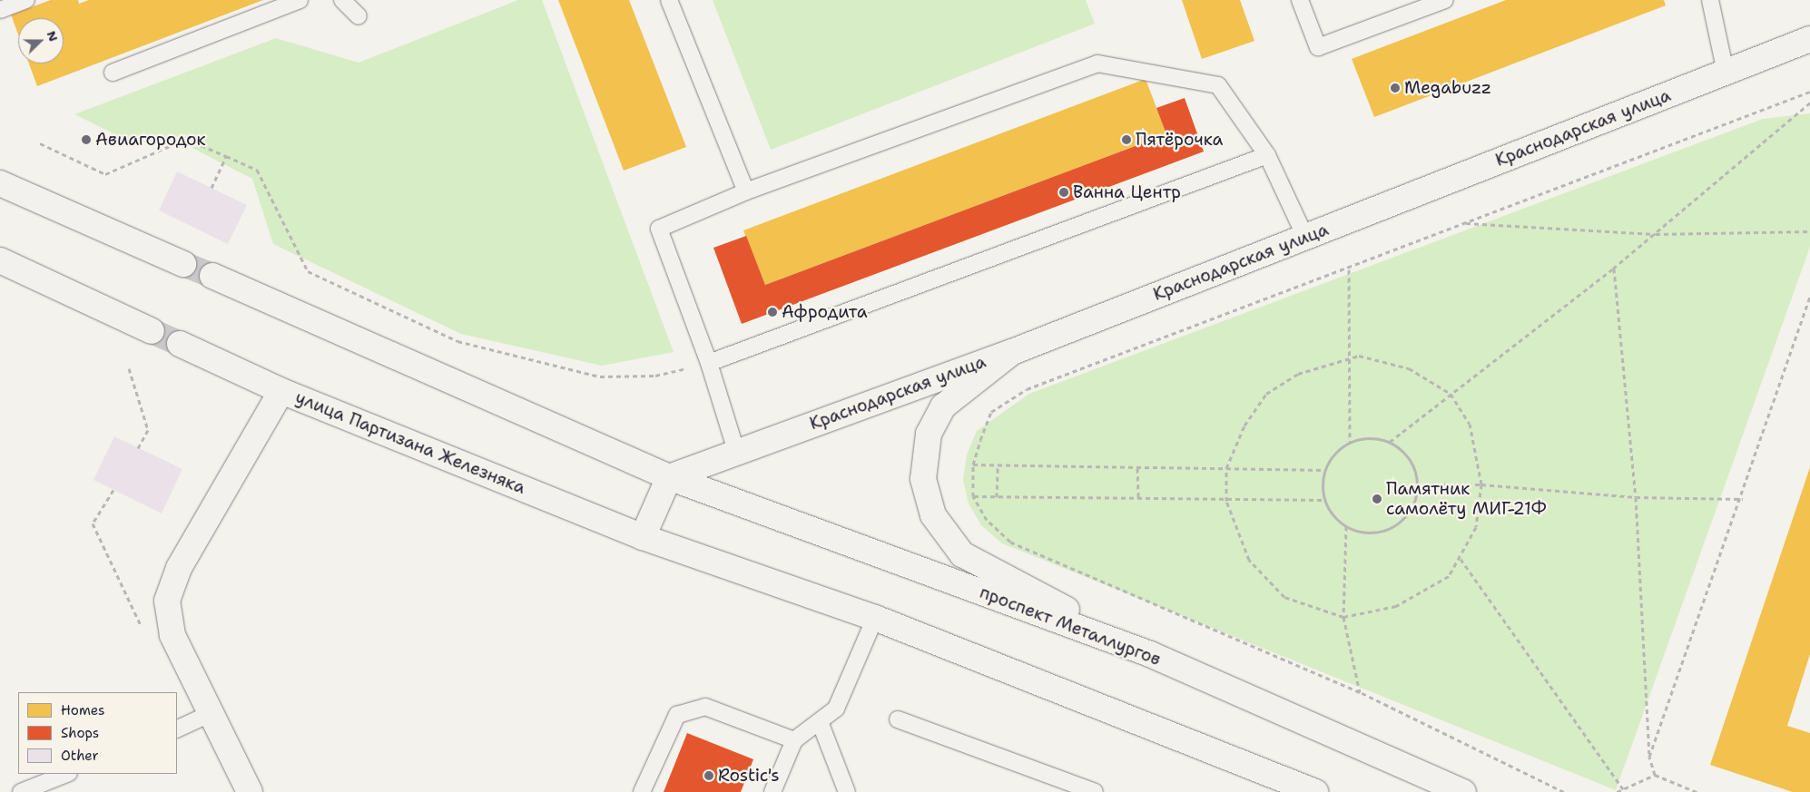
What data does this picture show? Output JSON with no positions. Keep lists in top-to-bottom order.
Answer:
{
  "streets": {
    "main road": ["Краснодарская улица", "улица Партизана Железняка", "проспект Металлургов"]
  },
  "crossings": [
    ["Краснодарская улица", "проспект Металлургов"]
  ],
  "places": [
    "Megabuzz",
    "Авиагородок",
    "Пятёрочка",
    "Ванна Центр",
    "Афродита",
    "Памятник самолёту МИГ-21Ф",
    "Rostic's"
  ],
  "legend": ["Homes", "Shops", "Other"],
  "north": "right"
}
